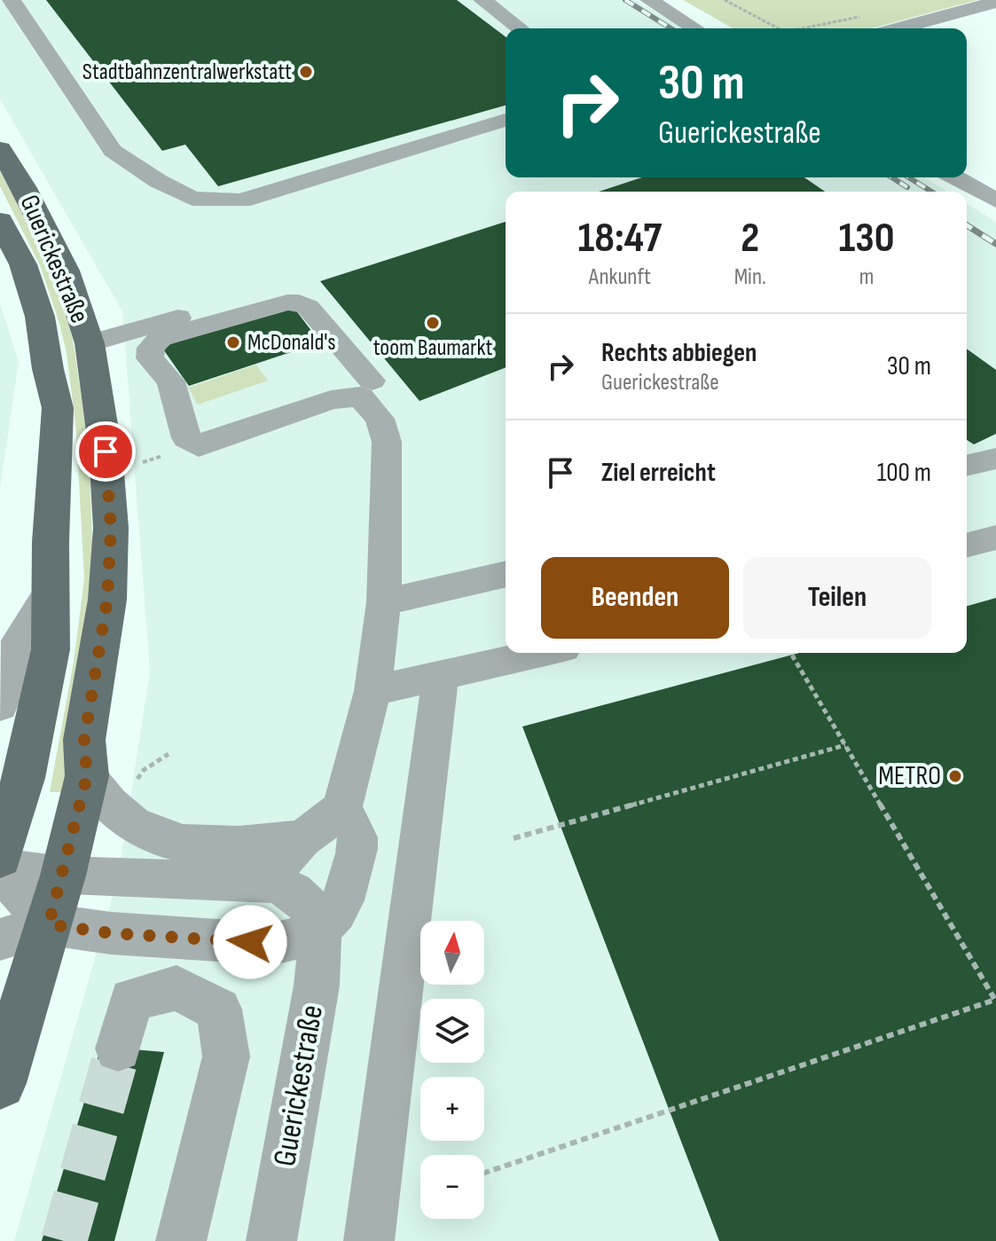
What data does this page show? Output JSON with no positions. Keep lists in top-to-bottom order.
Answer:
{
  "streets": {
    "main road": ["Guerickestraße"]
  },
  "places": [
    "Stadtbahnzentralwerkstatt",
    "toom Baumarkt",
    "McDonald's",
    "METRO"
  ],
  "north": "top",
  "page": {
    "turn": ["30 m", "Guerickestraße"],
    "eta": [
      "18:47",
      "Ankunft",
      "2",
      "Min.",
      "130",
      "m"
    ],
    "list": [
      {
        "name": "Rechts abbiegen",
        "note": "Guerickestraße",
        "value": "30 m"
      },
      {
        "name": "Ziel erreicht",
        "value": "100 m"
      }
    ],
    "buttons": ["Beenden", "Teilen"],
    "map_buttons": ["+", "−"]
  }
}
